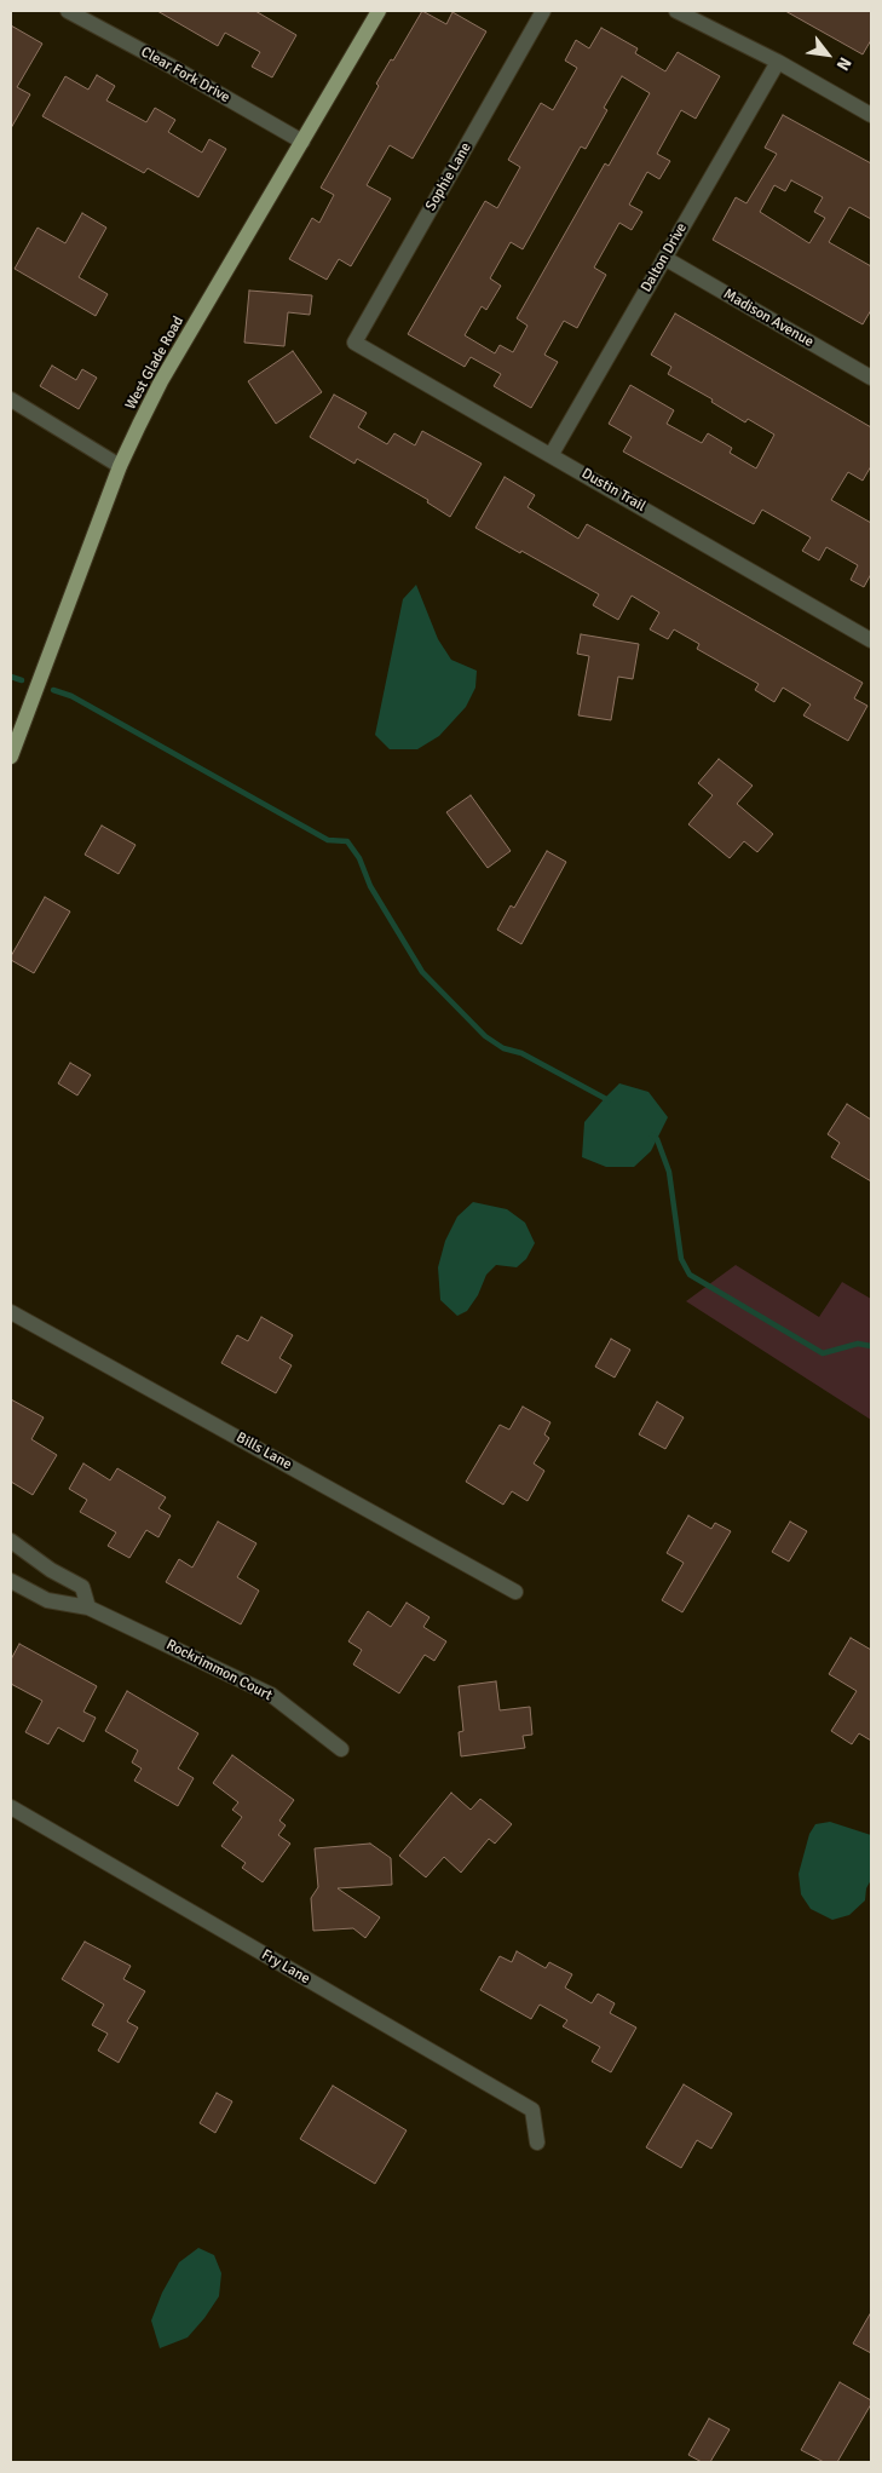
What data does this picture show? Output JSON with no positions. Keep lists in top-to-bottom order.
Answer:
{
  "streets": {
    "main road": ["West Glade Road"],
    "street": [
      "Clear Fork Drive",
      "Sophie Lane",
      "Dalton Drive",
      "Madison Avenue",
      "Dustin Trail",
      "Bills Lane",
      "Rockrimmon Court",
      "Fry Lane"
    ]
  },
  "crossings": [
    ["Clear Fork Drive", "West Glade Road"],
    ["Sophie Lane", "Dustin Trail"],
    ["Dalton Drive", "Madison Avenue"],
    ["Dalton Drive", "Dustin Trail"]
  ],
  "north": "bottom right"
}
